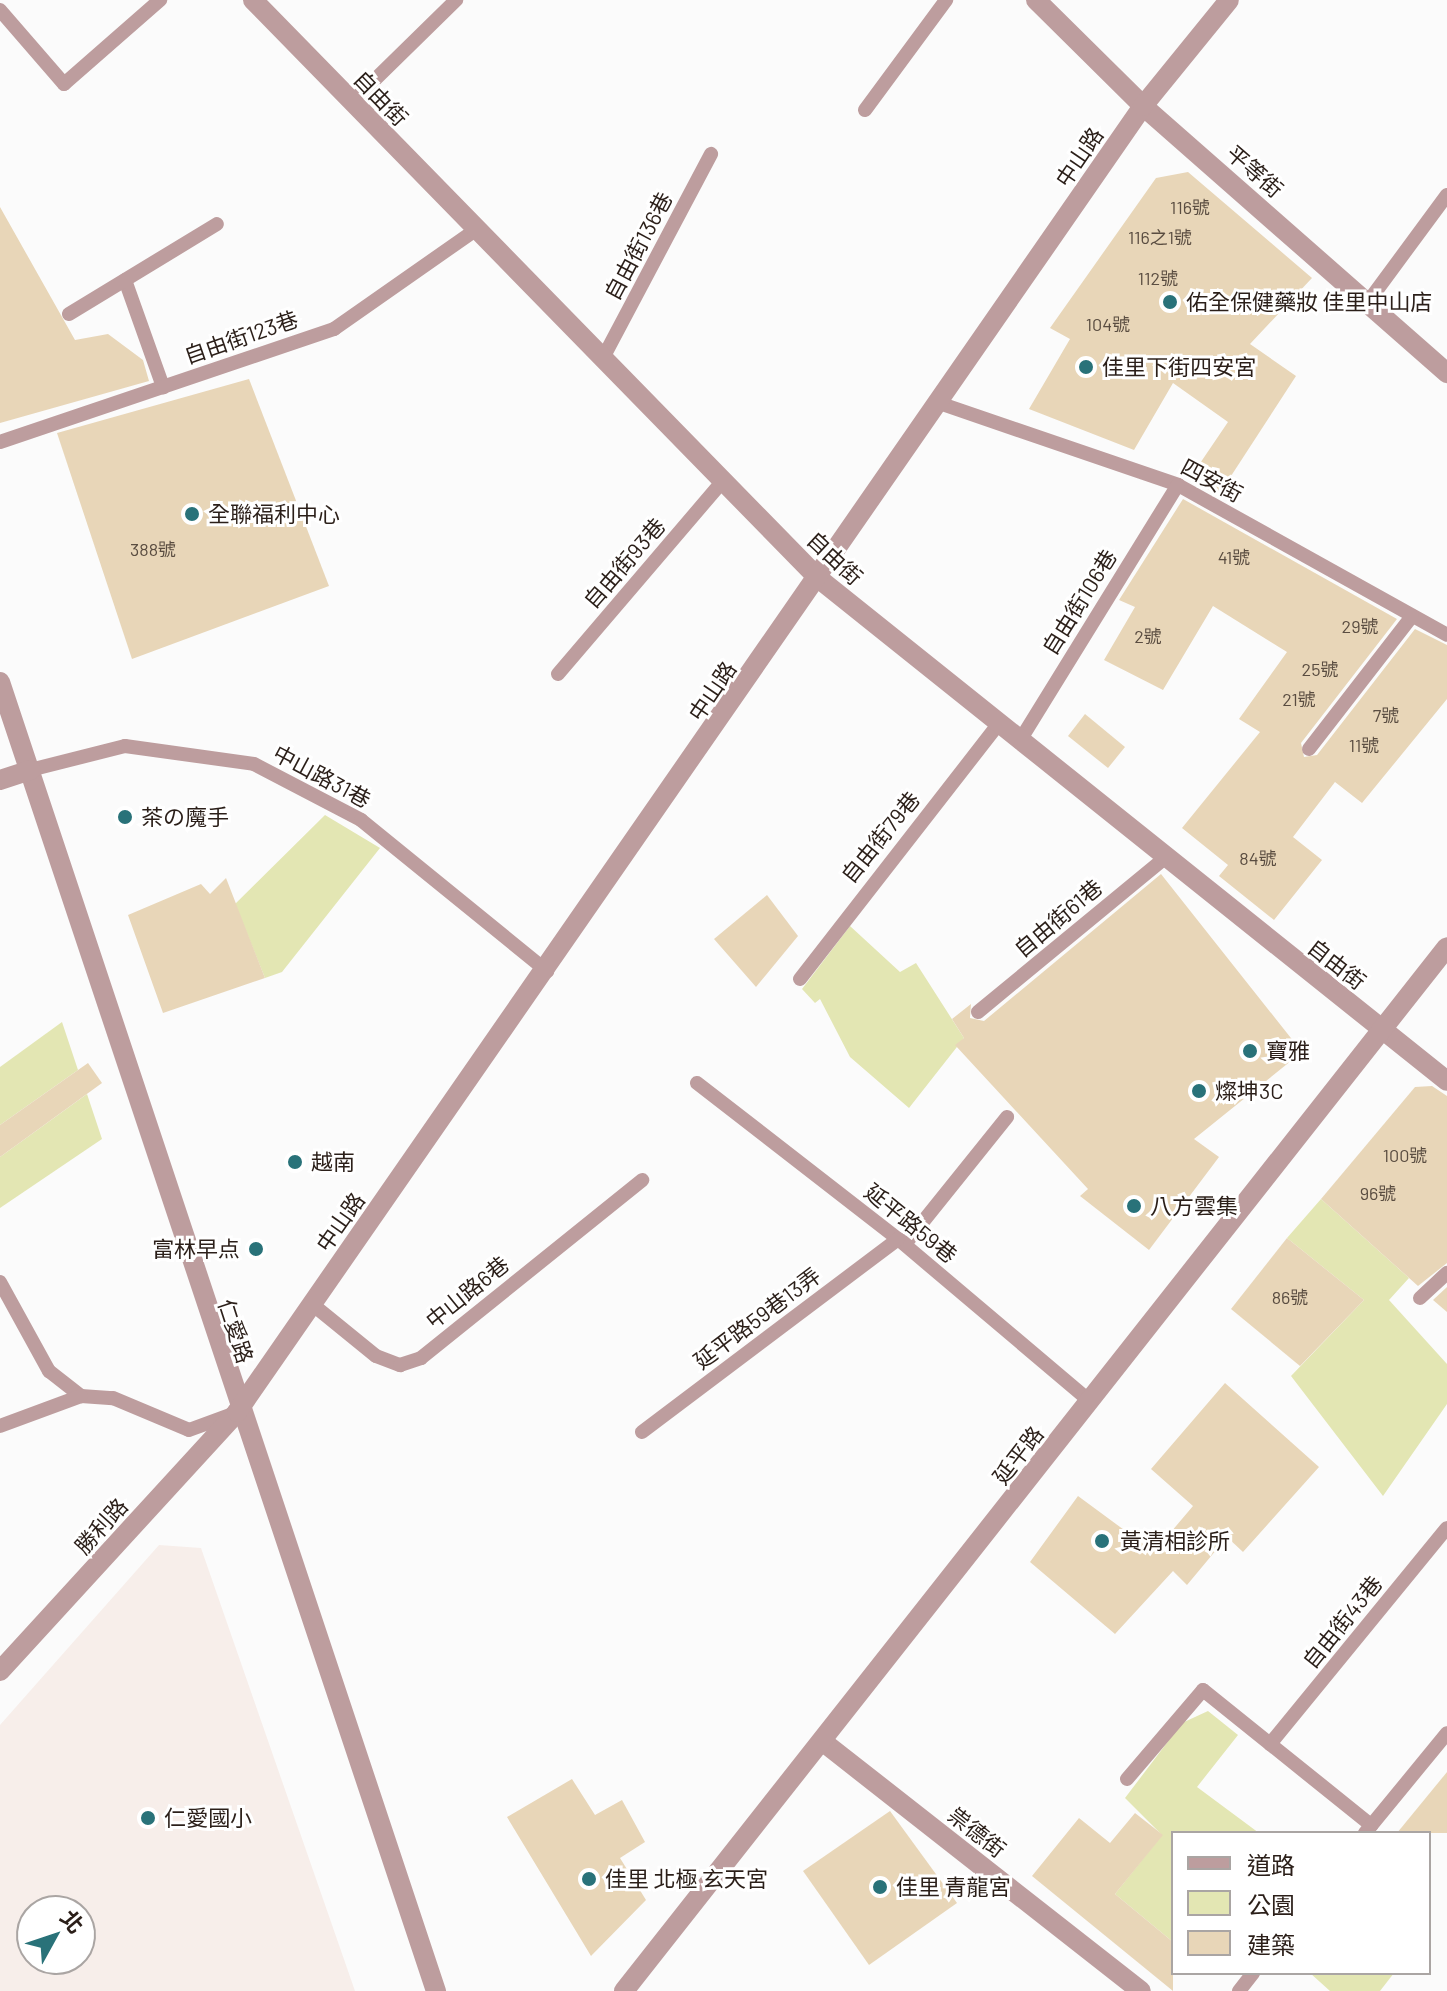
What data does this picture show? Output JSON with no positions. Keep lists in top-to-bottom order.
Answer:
{
  "streets": {
    "street": [
      "自由街",
      "中山路",
      "平等街",
      "仁愛路",
      "延平路",
      "勝利路",
      "祟德街"
    ],
    "lane": [
      "自由街136巷",
      "自由街123巷",
      "四安街",
      "自由街93巷",
      "自由街106巷",
      "中山路31巷",
      "自由街79巷",
      "自由街61巷",
      "延平路59巷",
      "中山路6巷",
      "延平路59巷13弄",
      "自由街43巷"
    ]
  },
  "crossings": [
    ["自由街", "中山路"],
    ["自由街", "自由街136巷"],
    ["自由街", "自由街123巷"],
    ["自由街", "自由街93巷"],
    ["自由街", "自由街106巷"],
    ["自由街", "自由街79巷"],
    ["自由街", "自由街61巷"],
    ["自由街", "延平路"],
    ["中山路", "平等街"],
    ["中山路", "四安街"],
    ["中山路", "中山路31巷"],
    ["中山路", "中山路6巷"],
    ["中山路", "仁愛路"],
    ["中山路", "勝利路"],
    ["四安街", "自由街106巷"],
    ["中山路31巷", "仁愛路"],
    ["延平路59巷", "延平路59巷13弄"],
    ["延平路59巷", "延平路"],
    ["仁愛路", "勝利路"],
    ["延平路", "祟德街"]
  ],
  "places": [
    "佑全保健藥妝 佳里中山店",
    "佳里下街四安宮",
    "全聯福利中心",
    "茶の魔手",
    "寶雅",
    "燦坤3C",
    "越南",
    "八方雲集",
    "富林早点",
    "黃清相診所",
    "仁愛國小",
    "佳里 北極 玄天宮",
    "佳里 青龍宮"
  ],
  "house_numbers": [
    "116號",
    "116之1號",
    "112號",
    "104號",
    "388號",
    "41號",
    "29號",
    "2號",
    "25號",
    "21號",
    "7號",
    "11號",
    "84號",
    "100號",
    "96號",
    "86號"
  ],
  "legend": ["道路", "公園", "建築"],
  "north": "top right"
}
